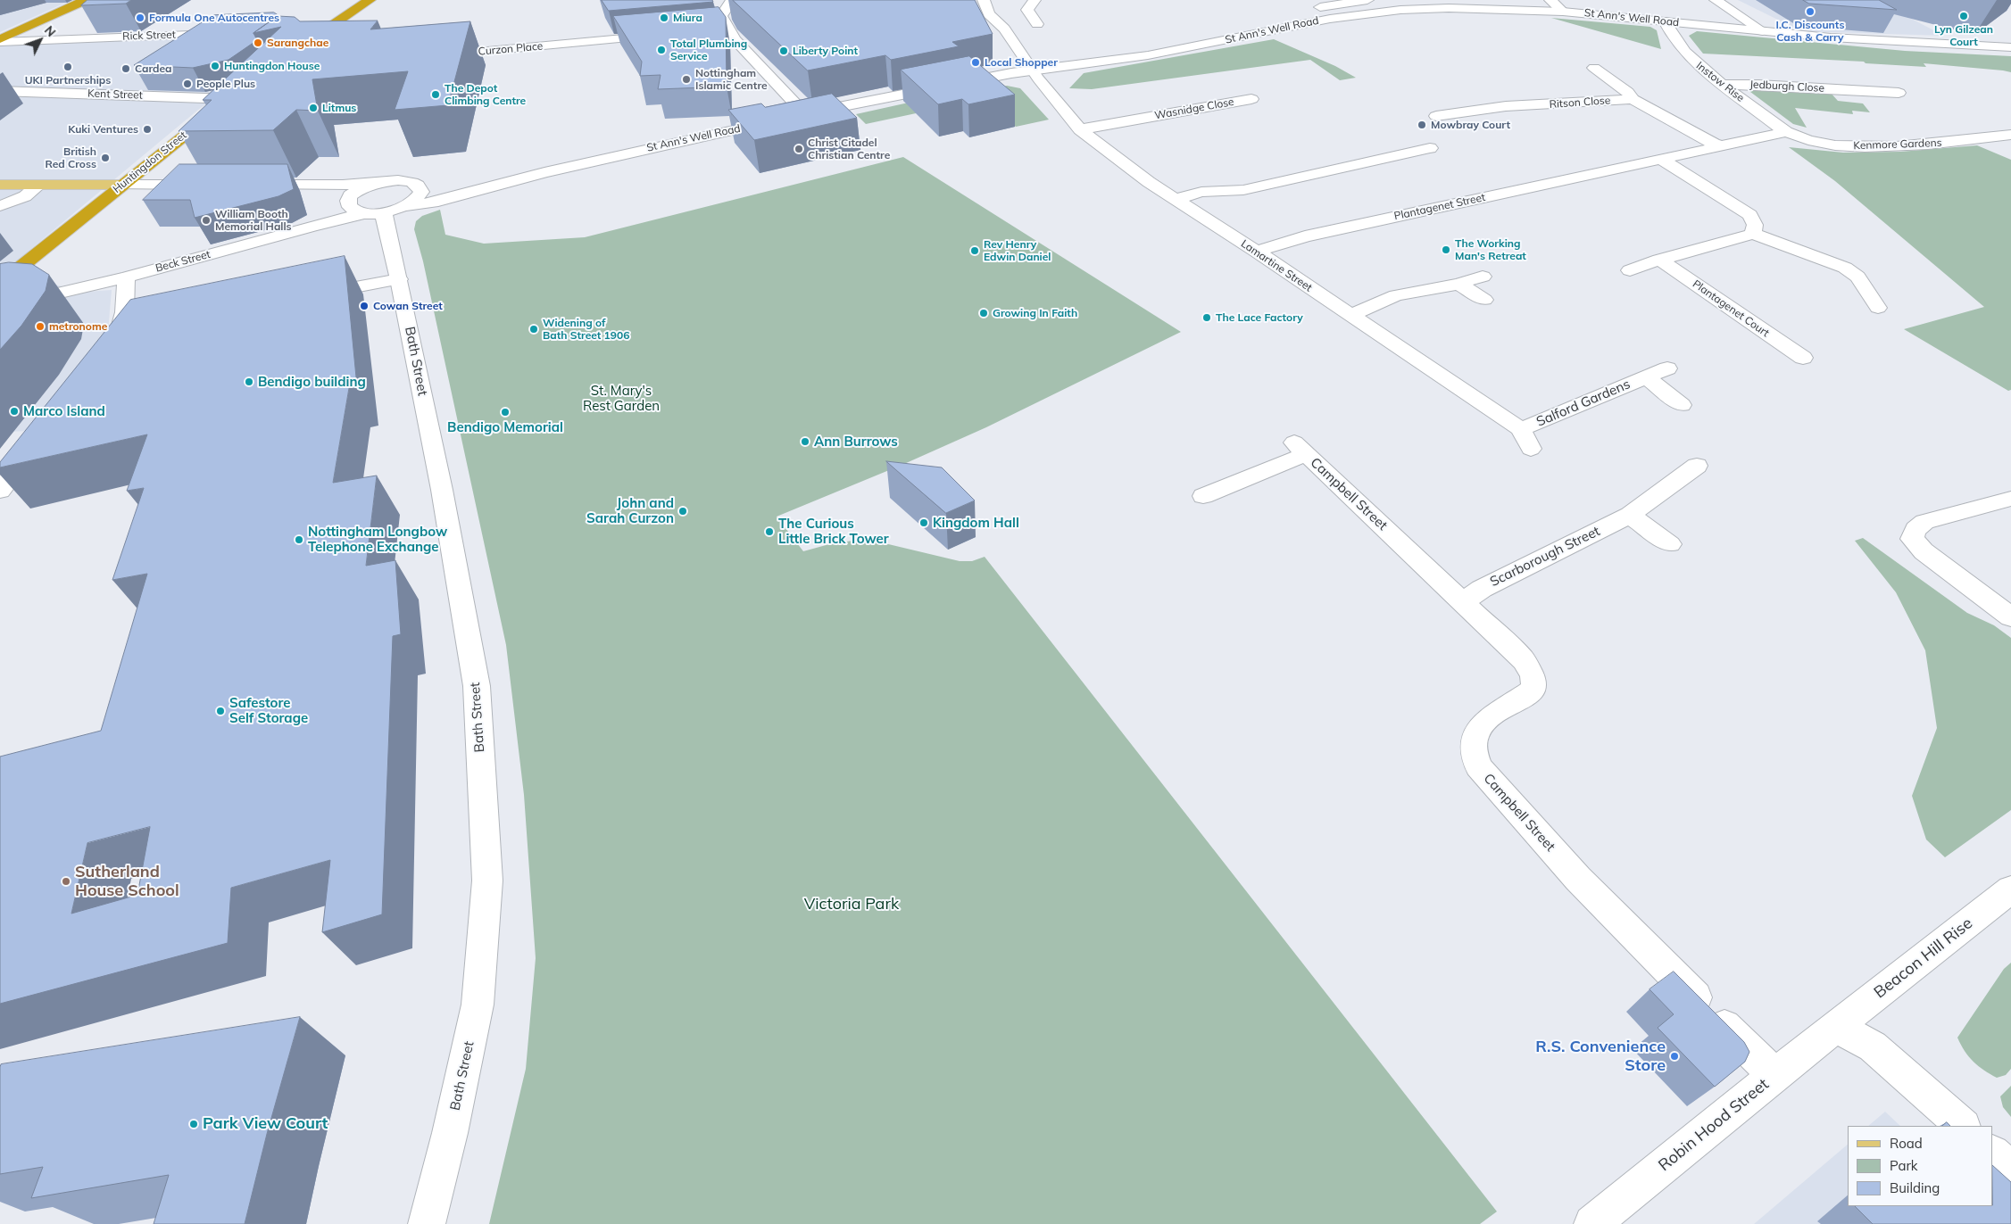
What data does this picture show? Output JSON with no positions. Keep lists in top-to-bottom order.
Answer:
{
  "streets": {
    "highway": ["Huntingdon Street"],
    "street": [
      "St Ann's Well Road",
      "Rick Street",
      "Curzon Place",
      "Instow Rise",
      "Jedburgh Close",
      "Kent Street",
      "Ritson Close",
      "Wasnidge Close",
      "Kenmore Gardens",
      "Plantagenet Street",
      "Beck Street",
      "Lamartine Street",
      "Plantagenet Court",
      "Bath Street",
      "Salford Gardens",
      "Campbell Street",
      "Scarborough Street",
      "Beacon Hill Rise",
      "Robin Hood Street"
    ]
  },
  "crossings": [
    ["St Ann's Well Road", "Instow Rise"],
    ["St Ann's Well Road", "Beck Street"],
    ["St Ann's Well Road", "Lamartine Street"],
    ["St Ann's Well Road", "Bath Street"],
    ["Instow Rise", "Jedburgh Close"],
    ["Instow Rise", "Kenmore Gardens"],
    ["Instow Rise", "Plantagenet Street"],
    ["Kent Street", "Huntingdon Street"],
    ["Ritson Close", "Plantagenet Street"],
    ["Wasnidge Close", "Lamartine Street"],
    ["Kenmore Gardens", "Plantagenet Street"],
    ["Plantagenet Street", "Lamartine Street"],
    ["Beck Street", "Bath Street"],
    ["Lamartine Street", "Salford Gardens"],
    ["Campbell Street", "Scarborough Street"],
    ["Campbell Street", "Robin Hood Street"],
    ["Beacon Hill Rise", "Robin Hood Street"]
  ],
  "parks": ["St. Mary's Rest Garden", "Victoria Park"],
  "places": [
    "I.C. Discounts Cash & Carry",
    "Lyn Gilzean Court",
    "Formula One Autocentres",
    "Miura",
    "Sarangchae",
    "Total Plumbing Service",
    "Liberty Point",
    "Local Shopper",
    "Huntingdon House",
    "UKI Partnerships",
    "Cardea",
    "Nottingham Islamic Centre",
    "People Plus",
    "The Depot Climbing Centre",
    "Litmus",
    "Mowbray Court",
    "Kuki Ventures",
    "Christ Citadel Christian Centre",
    "British Red Cross",
    "William Booth Memorial Halls",
    "The Working Man's Retreat",
    "Rev Henry Edwin Daniel",
    "Cowan Street",
    "Growing In Faith",
    "The Lace Factory",
    "metronome",
    "Widening of Bath Street 1906",
    "Bendigo building",
    "Marco Island",
    "Bendigo Memorial",
    "Ann Burrows",
    "John and Sarah Curzon",
    "Kingdom Hall",
    "The Curious Little Brick Tower",
    "Nottingham Longbow Telephone Exchange",
    "Safestore Self Storage",
    "Sutherland House School",
    "R.S. Convenience Store",
    "Park View Court"
  ],
  "legend": ["Road", "Park", "Building"],
  "north": "top right"
}
